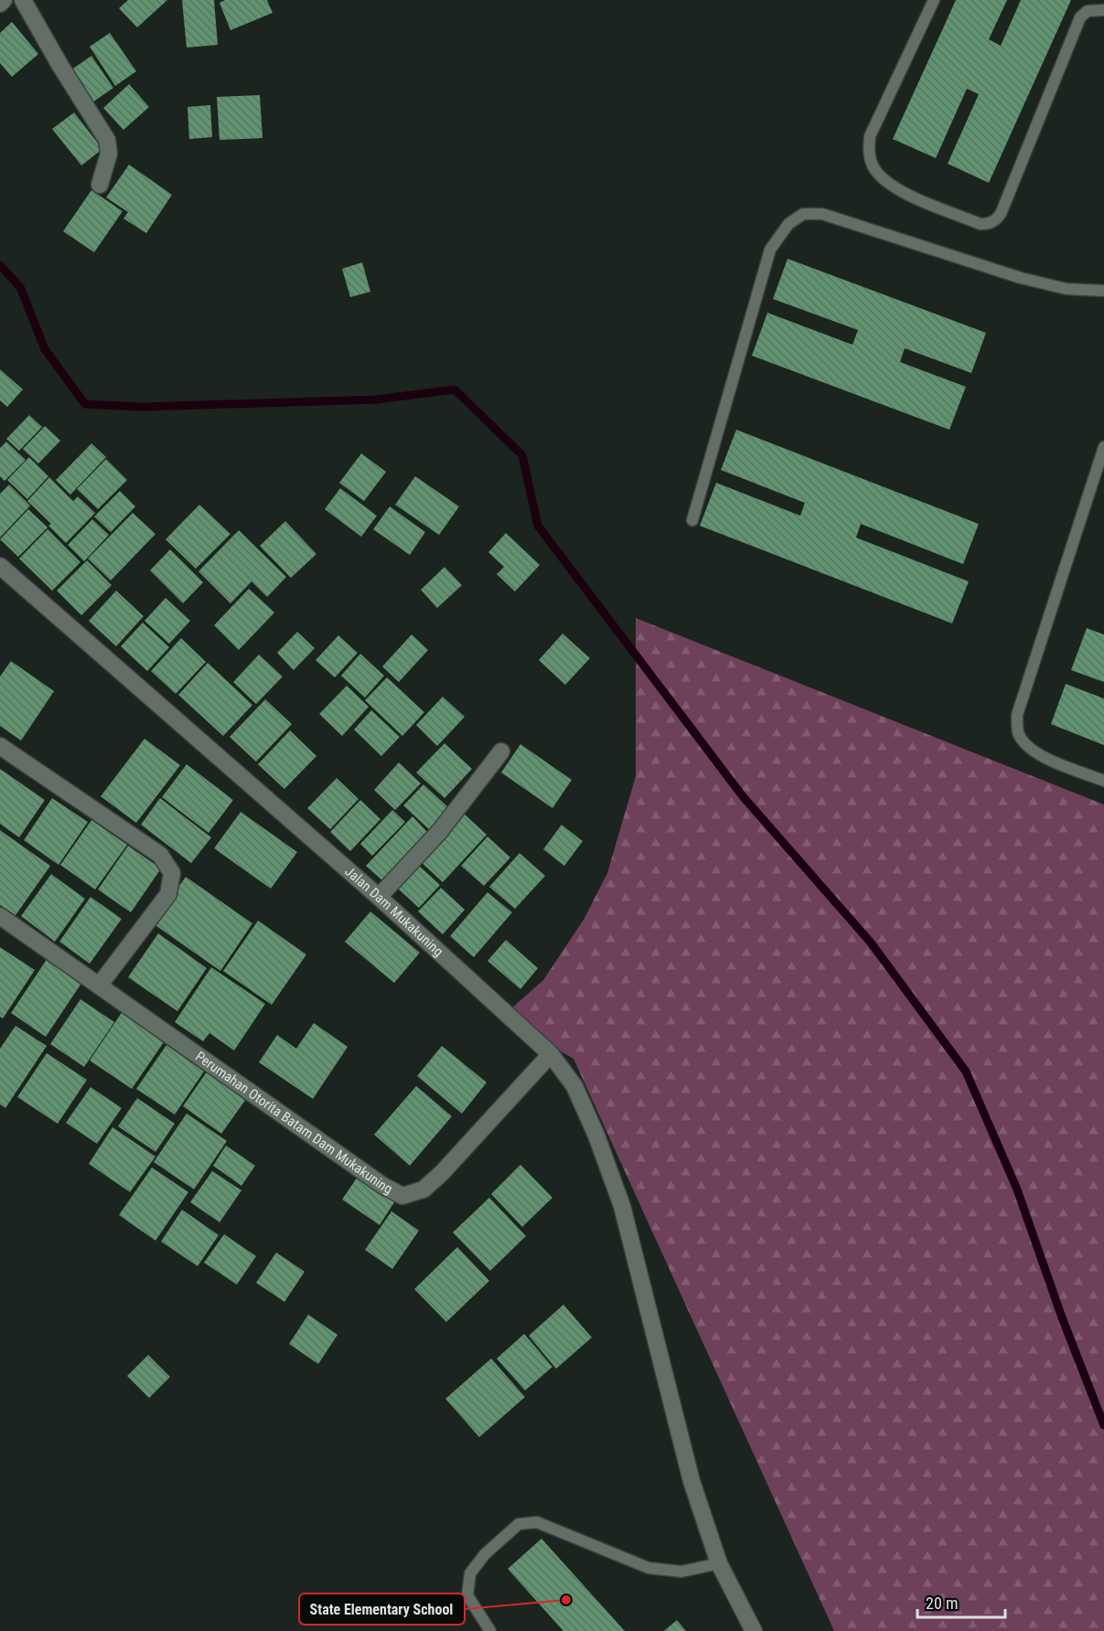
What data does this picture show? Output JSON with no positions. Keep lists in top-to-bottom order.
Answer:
{
  "streets": {
    "street": ["Jalan Dam Mukakuning", "Perumahan Otorita Batam Dam Mukakuning"]
  },
  "crossings": [
    ["Jalan Dam Mukakuning", "Perumahan Otorita Batam Dam Mukakuning"]
  ],
  "places": ["State Elementary School"],
  "scale_bar": "20 m"
}
